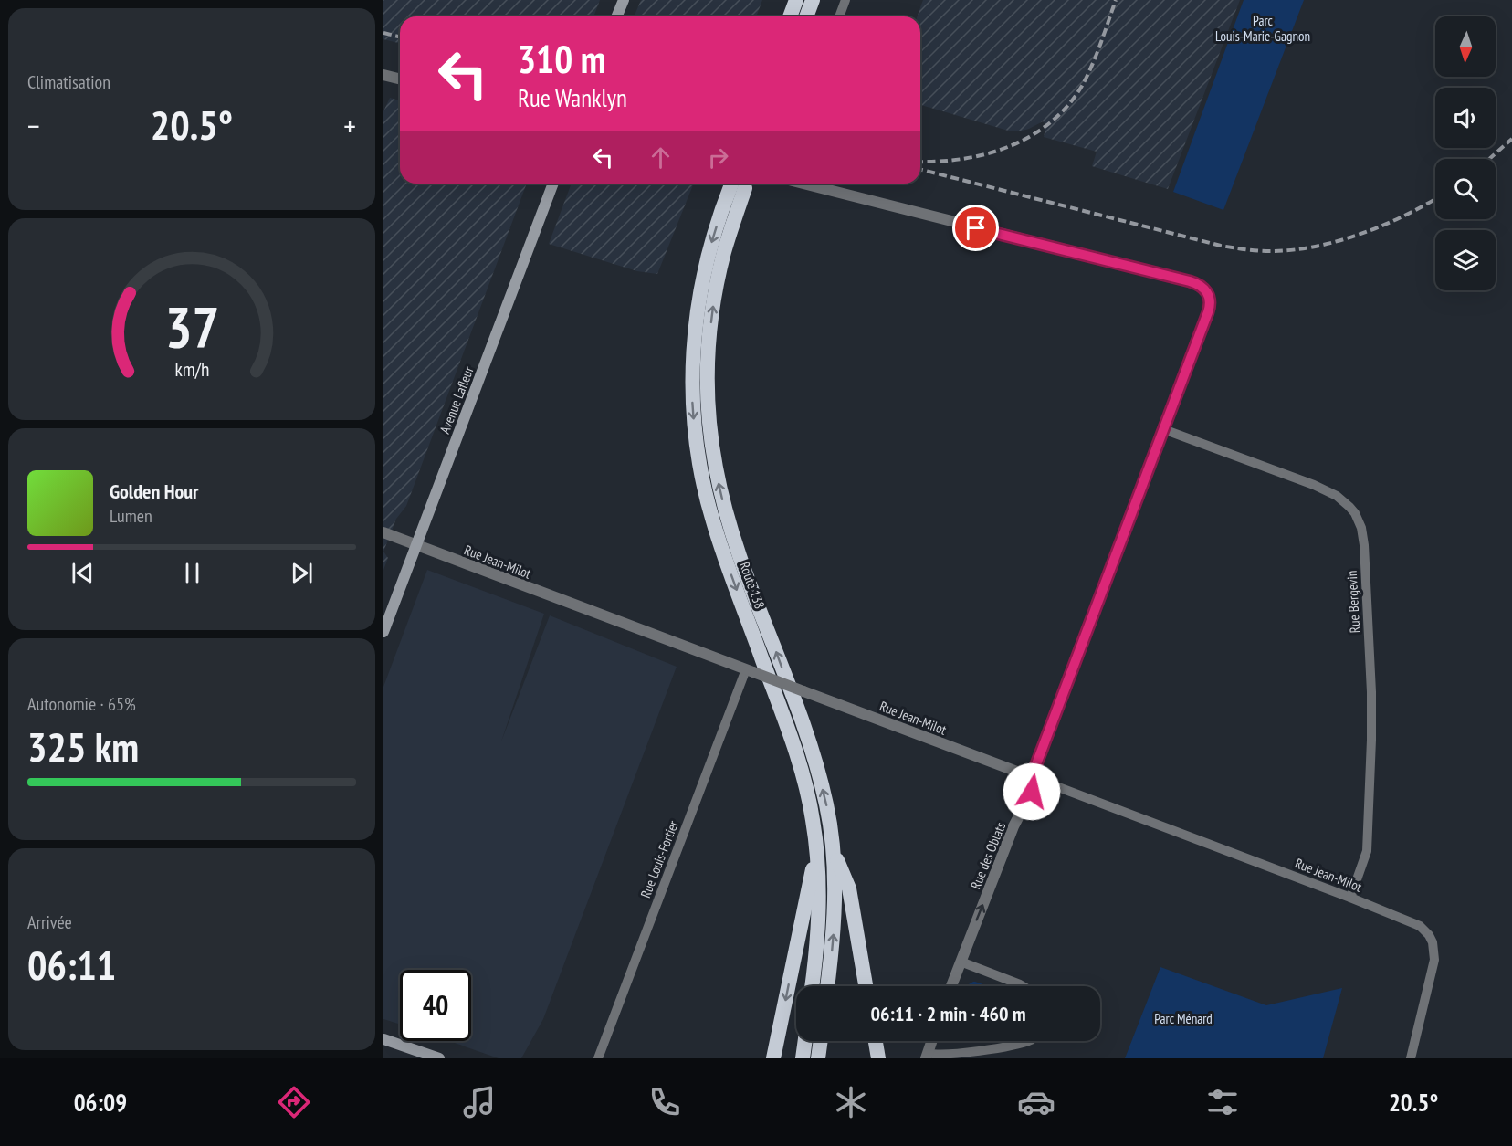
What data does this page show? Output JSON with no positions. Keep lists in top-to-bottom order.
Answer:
{
  "streets": {
    "highway": ["Route 138"],
    "main road": ["Avenue Lafleur"],
    "street": [
      "Rue Jean-Milot",
      "Rue Bergevin",
      "Rue des Oblats",
      "Rue Louis-Fortier"
    ]
  },
  "crossings": [
    ["Avenue Lafleur", "Rue Jean-Milot"],
    ["Rue Jean-Milot", "Rue Bergevin"],
    ["Rue Jean-Milot", "Rue des Oblats"],
    ["Rue Jean-Milot", "Rue Louis-Fortier"],
    ["Rue Bergevin", "Rue des Oblats"]
  ],
  "parks": ["Parc Louis-Marie-Gagnon", "Parc Ménard"],
  "north": "bottom",
  "page": {
    "tile": [
      "Climatisation",
      ["Autonomie · 65%", "325 km"],
      ["Arrivée", "06:11"]
    ],
    "turn": ["310 m", "Rue Wanklyn"],
    "heat": ["−", "20.5°", "+"],
    "song": ["Golden Hour", "Lumen"],
    "limit": "40",
    "trip": "06:11 · 2 min · 460 m",
    "tabs": ["06:09", "20.5°"],
    "gauge": ["37", "km/h"]
  }
}
